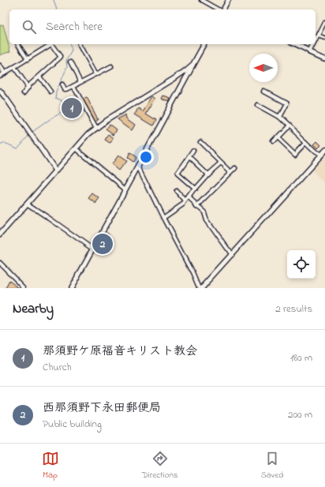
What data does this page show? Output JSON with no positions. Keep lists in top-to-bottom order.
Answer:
{
  "north": "left",
  "page": {
    "search": "Search here",
    "pins": ["1", "2"],
    "heading": ["Nearby", "2 results"],
    "list": [
      {
        "mark": "1",
        "name": "那須野ケ原福音キリスト教会",
        "note": "Church",
        "value": "180 m"
      },
      {
        "mark": "2",
        "name": "西那須野下永田郵便局",
        "note": "Public building",
        "value": "200 m"
      }
    ],
    "nav": ["Map", "Directions", "Saved"]
  }
}
